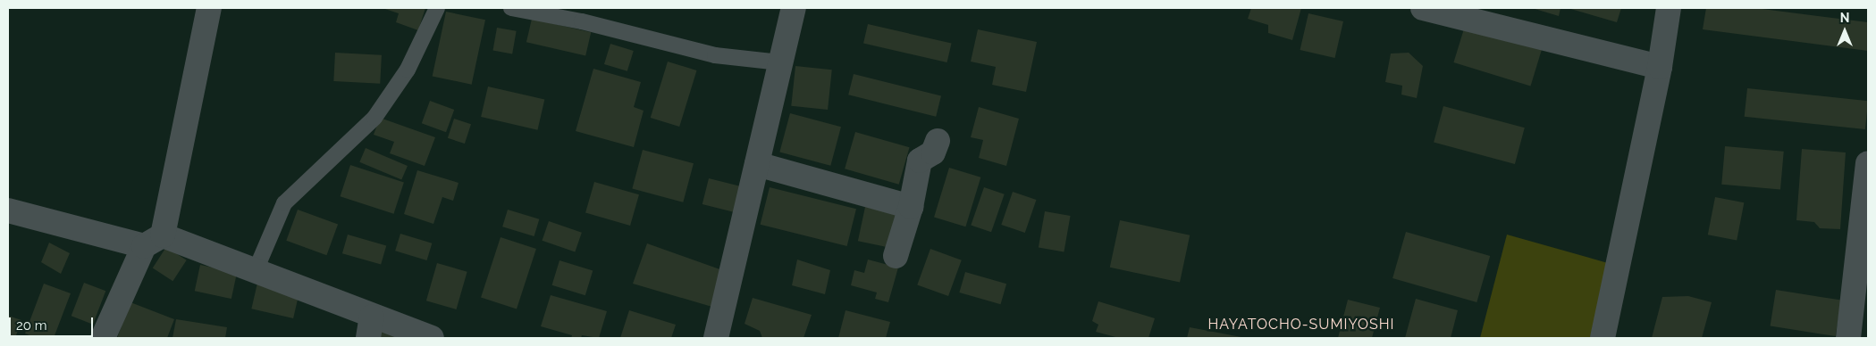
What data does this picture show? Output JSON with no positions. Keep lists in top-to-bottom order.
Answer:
{
  "districts": ["HAYATOCHO-SUMIYOSHI"],
  "scale_bar": "20 m",
  "north": "top"
}
